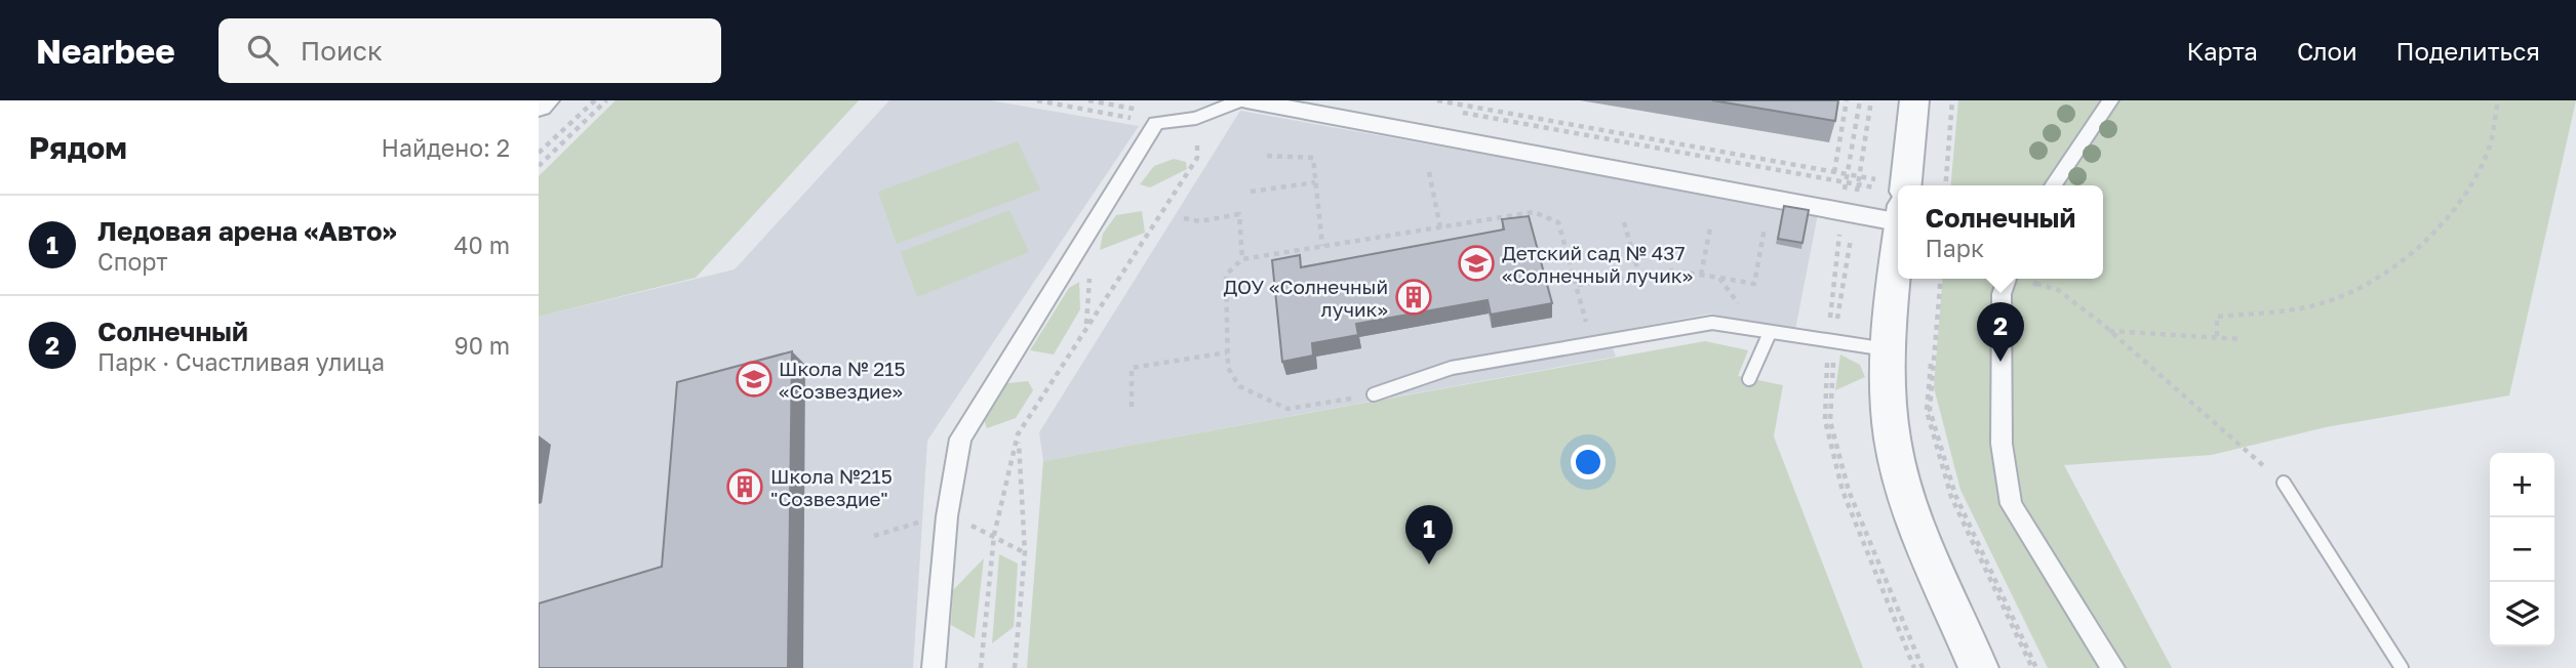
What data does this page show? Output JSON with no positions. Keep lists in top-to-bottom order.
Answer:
{
  "places": {
    "school or university": ["Детский сад № 437 «Солнечный лучик»", "Школа № 215 «Созвездие»"],
    "building": ["ДОУ «Солнечный лучик»", "Школа №215 \"Созвездие\""]
  },
  "page": {
    "header": "Nearbee",
    "search": "Поиск",
    "nav": ["Карта", "Слои", "Поделиться"],
    "heading": ["Рядом", "Найдено: 2"],
    "popup": ["Солнечный", "Парк"],
    "list": [
      {
        "mark": "1",
        "name": "Ледовая арена «Авто»",
        "note": "Спорт",
        "value": "40 m"
      },
      {
        "mark": "2",
        "name": "Солнечный",
        "note": "Парк · Счастливая улица",
        "value": "90 m"
      }
    ],
    "pins": ["2", "1"],
    "map_buttons": ["+", "−"]
  }
}
